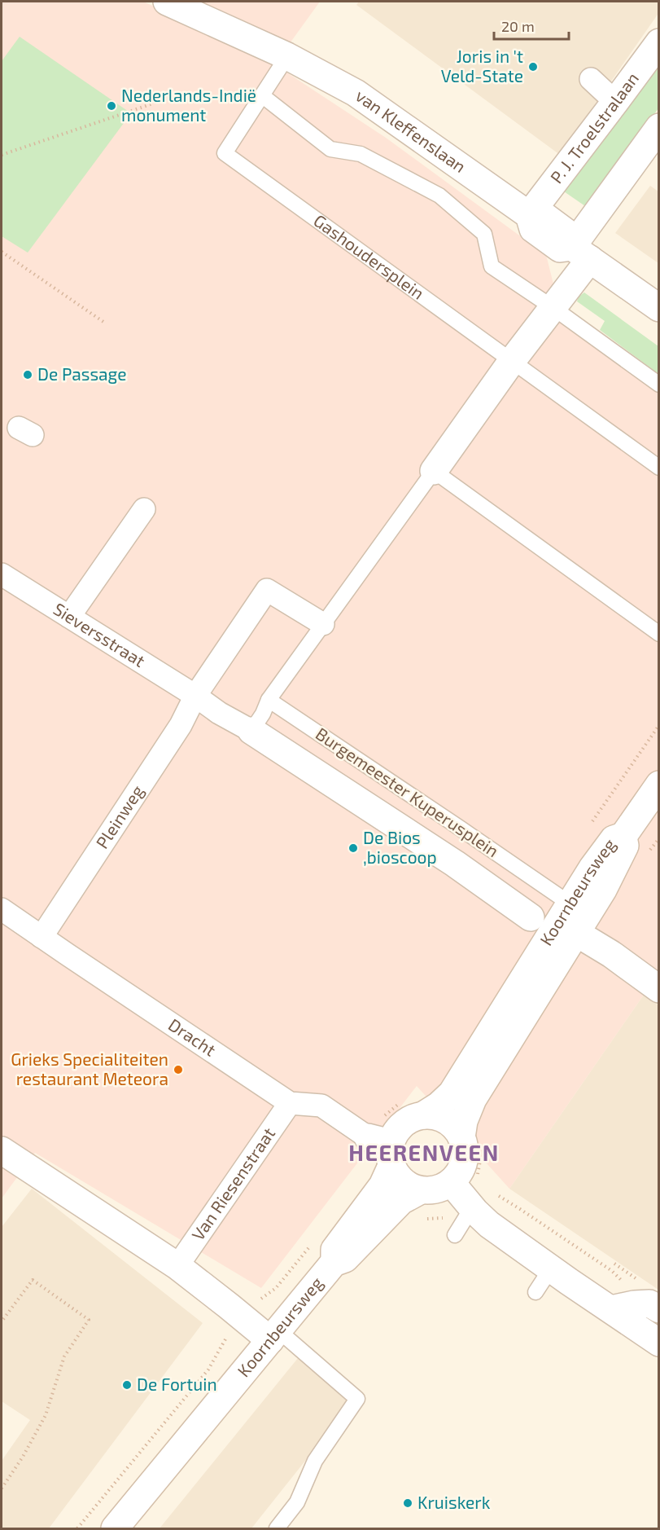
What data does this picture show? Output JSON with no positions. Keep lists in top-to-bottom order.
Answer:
{
  "streets": {
    "street": [
      "P. J. Troelstralaan",
      "van Kleffenslaan",
      "Sieversstraat",
      "Burgemeester Kuperusplein",
      "Pleinweg",
      "Koornbeursweg",
      "Dracht",
      "Van Riesenstraat"
    ],
    "lane": ["Gashoudersplein"]
  },
  "crossings": [
    ["P. J. Troelstralaan", "van Kleffenslaan"],
    ["Sieversstraat", "Burgemeester Kuperusplein"],
    ["Sieversstraat", "Pleinweg"],
    ["Burgemeester Kuperusplein", "Pleinweg"],
    ["Burgemeester Kuperusplein", "Koornbeursweg"],
    ["Pleinweg", "Dracht"],
    ["Koornbeursweg", "Dracht"],
    ["Dracht", "Van Riesenstraat"]
  ],
  "districts": ["HEERENVEEN"],
  "places": [
    "Joris in 't Veld-State",
    "Nederlands-Indië monument",
    "De Passage",
    "De Bios ,bioscoop",
    "Grieks Specialiteiten restaurant Meteora",
    "De Fortuin",
    "Kruiskerk"
  ],
  "scale_bar": "20 m"
}
